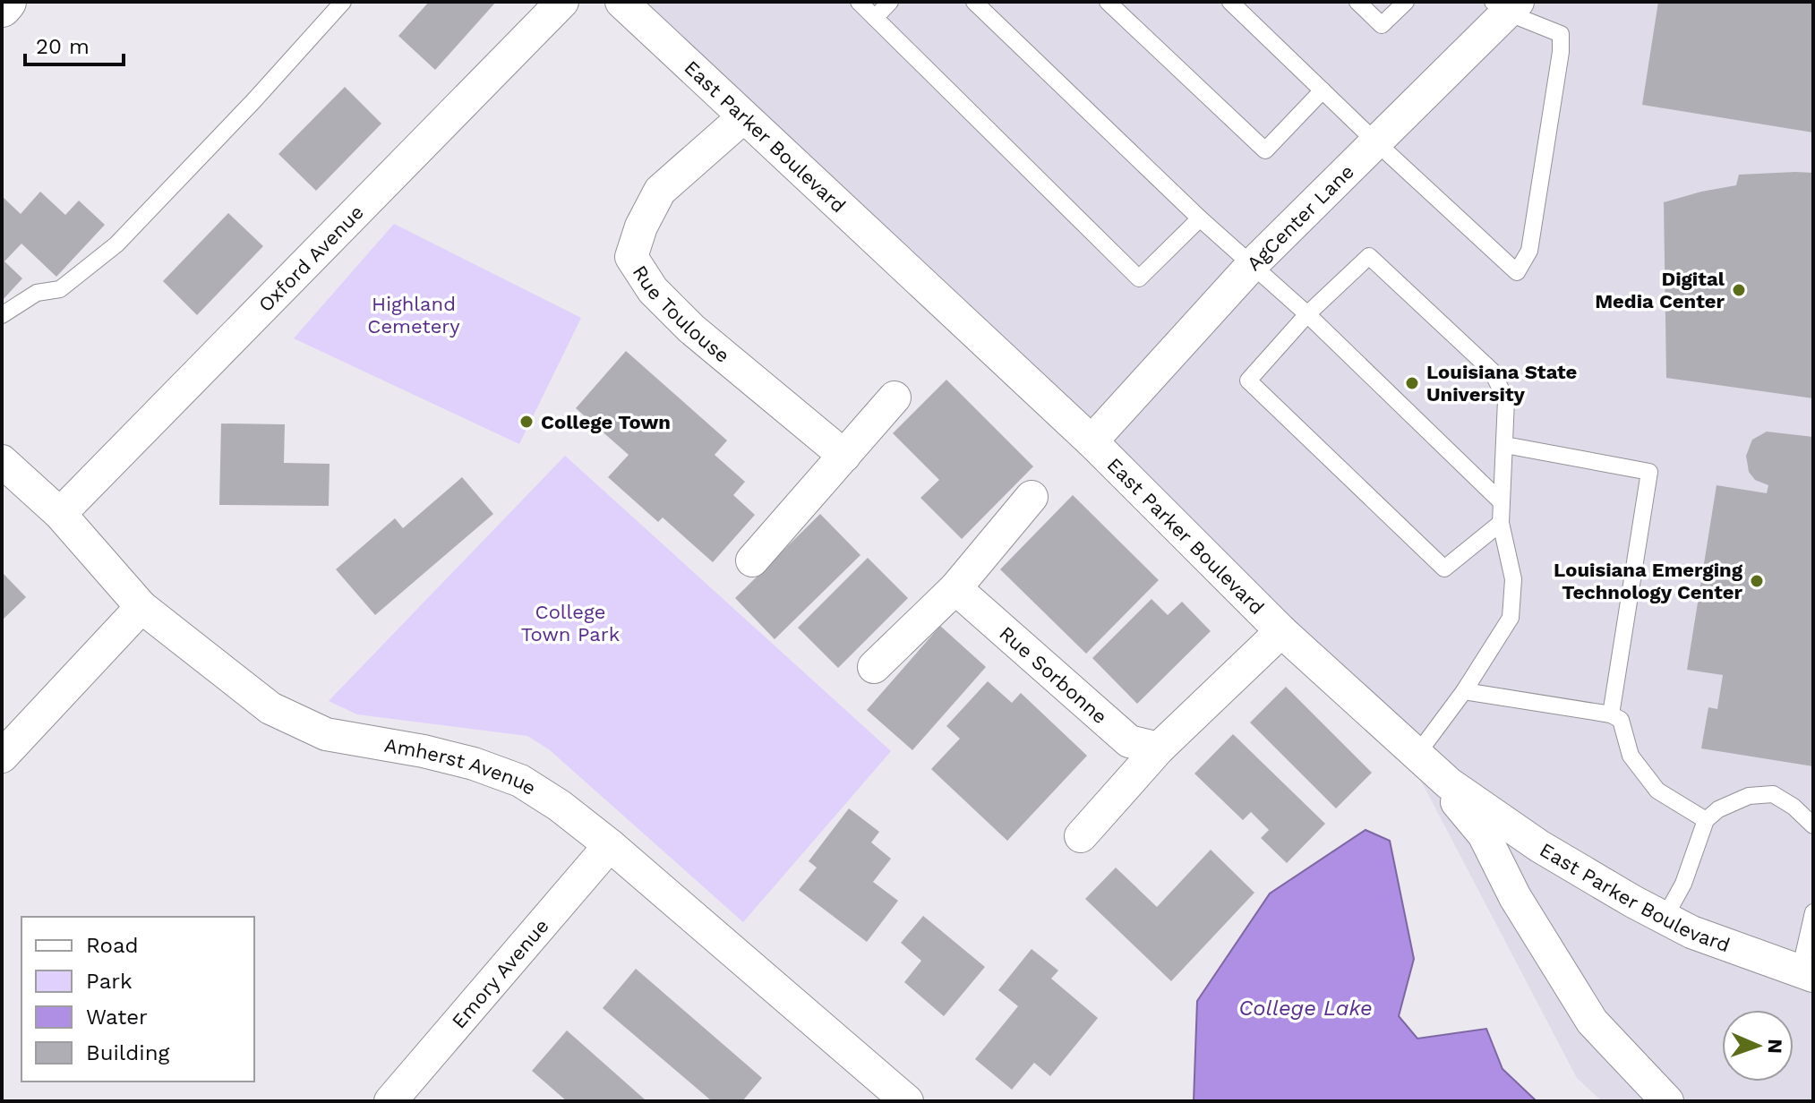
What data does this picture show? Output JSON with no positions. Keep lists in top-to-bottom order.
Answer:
{
  "streets": {
    "street": [
      "East Parker Boulevard",
      "AgCenter Lane",
      "Oxford Avenue",
      "Rue Toulouse",
      "Rue Sorbonne",
      "Amherst Avenue",
      "Emory Avenue"
    ]
  },
  "crossings": [
    ["East Parker Boulevard", "AgCenter Lane"],
    ["East Parker Boulevard", "Rue Toulouse"],
    ["Oxford Avenue", "Amherst Avenue"],
    ["Amherst Avenue", "Emory Avenue"]
  ],
  "water": ["College Lake"],
  "parks": ["Highland Cemetery", "College Town Park"],
  "places": [
    "Digital Media Center",
    "Louisiana State University",
    "College Town",
    "Louisiana Emerging Technology Center"
  ],
  "legend": [
    "Road",
    "Park",
    "Water",
    "Building"
  ],
  "scale_bar": "20 m",
  "north": "right"
}
